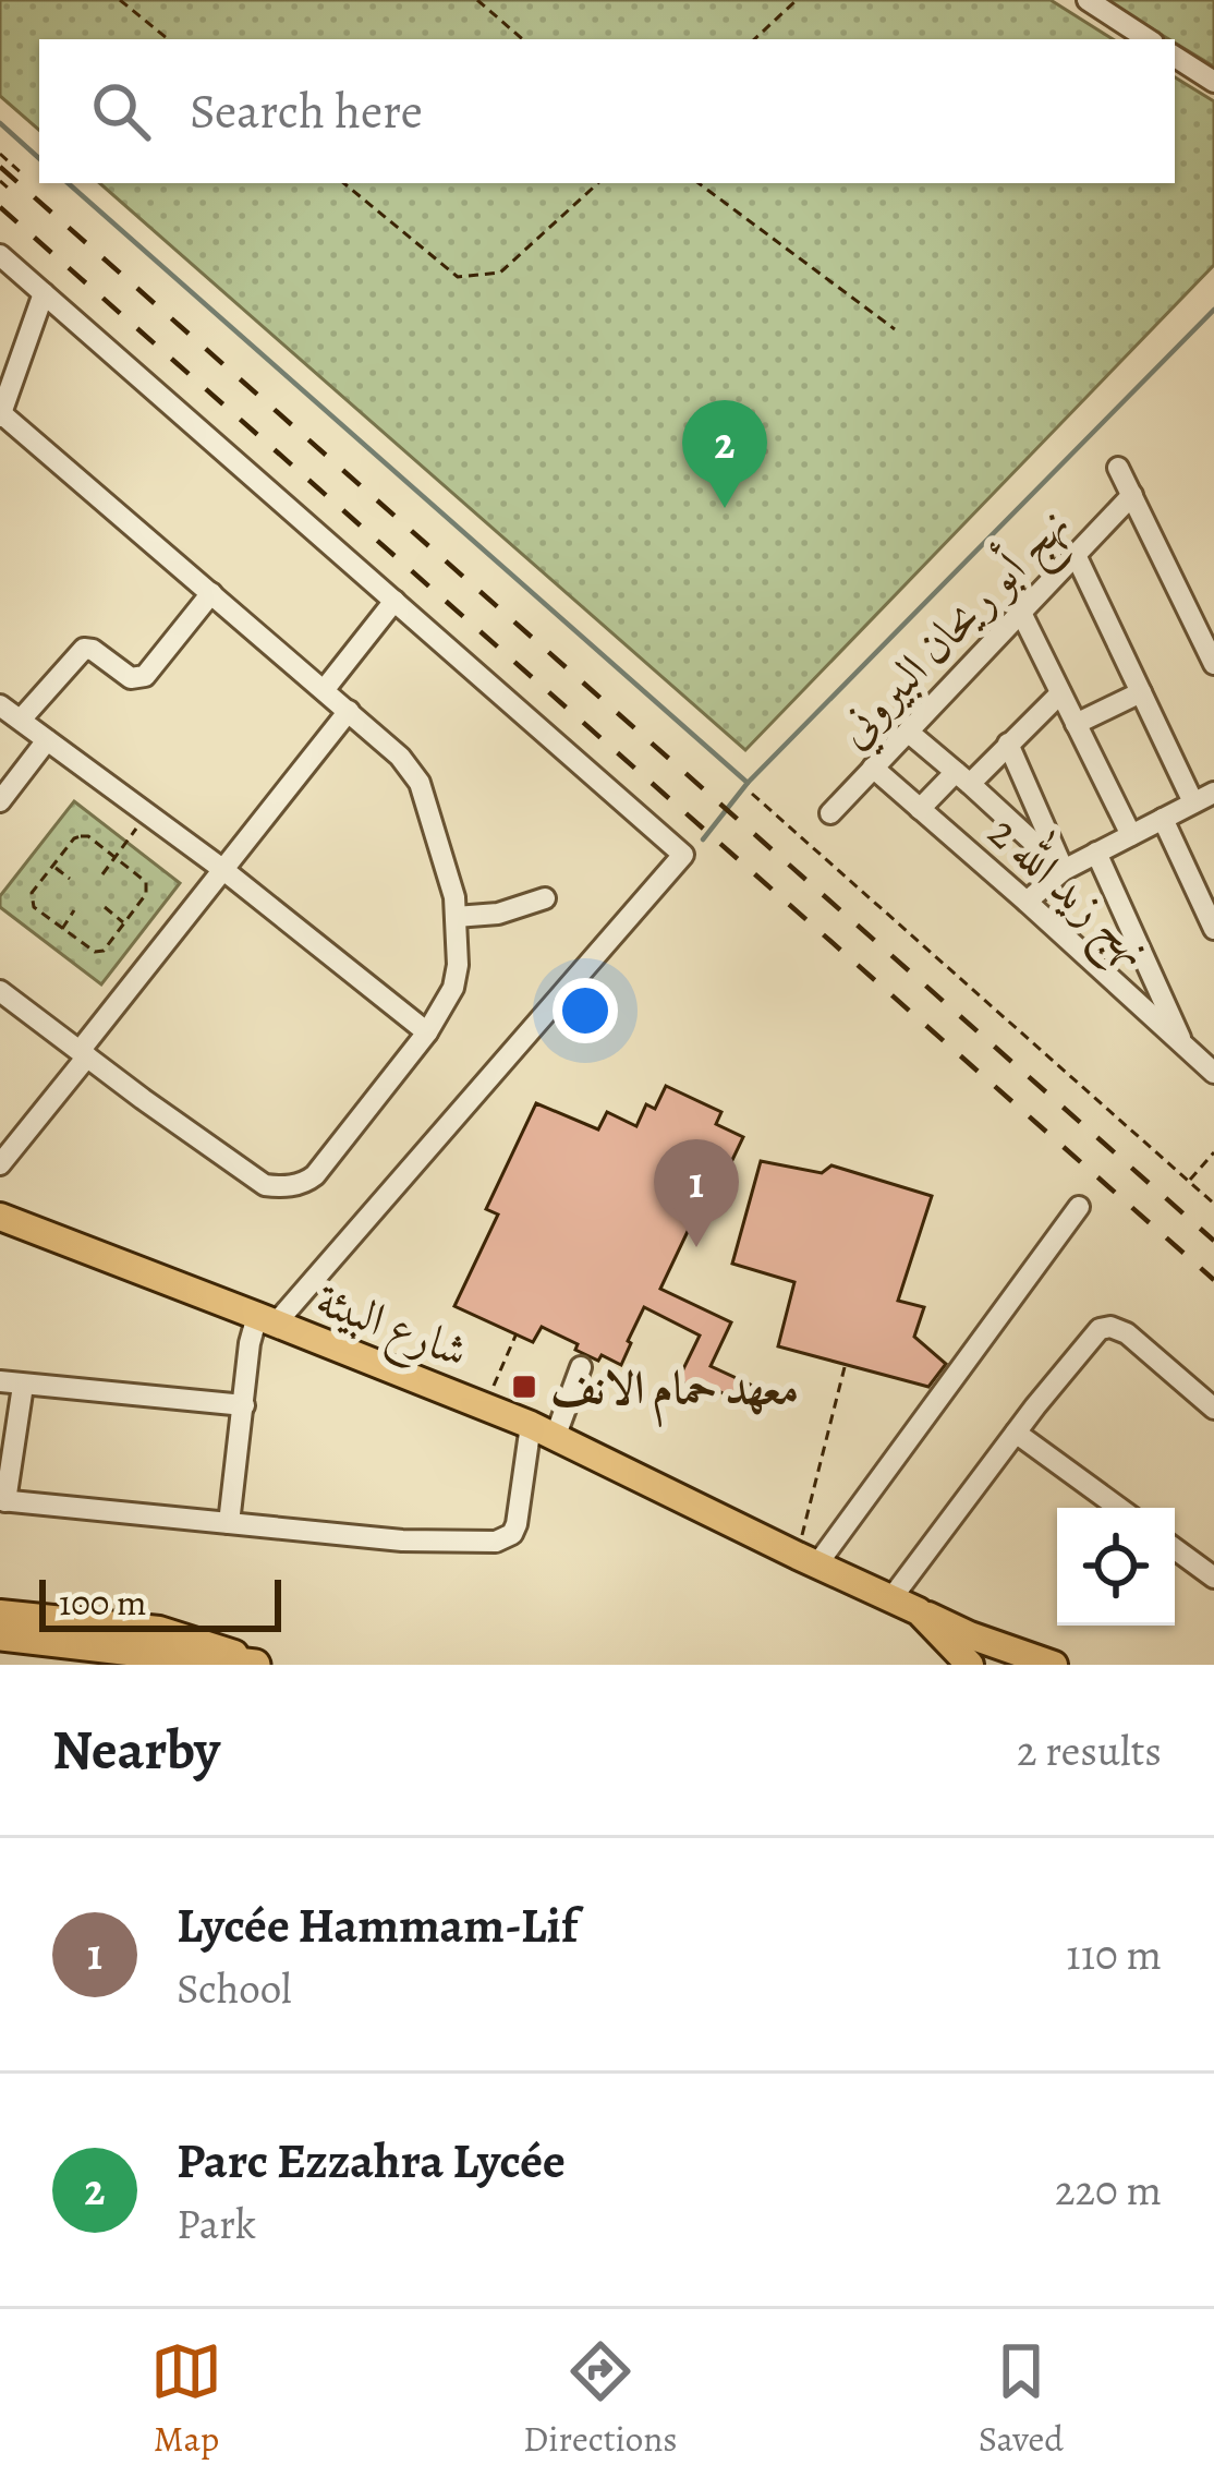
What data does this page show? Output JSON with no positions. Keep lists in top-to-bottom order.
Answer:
{
  "streets": {
    "main road": ["شارع البيئة"],
    "street": ["نهج أبو ريحان البيروني", "نهج زيد الله 2"]
  },
  "crossings": [
    ["نهج أبو ريحان البيروني", "نهج زيد الله 2"]
  ],
  "places": {
    "transit": ["معهد حمام الانف"]
  },
  "scale_bar": "100 m",
  "page": {
    "search": "Search here",
    "pins": ["2", "1"],
    "scale": "100 m",
    "heading": ["Nearby", "2 results"],
    "list": [
      {
        "mark": "1",
        "name": "Lycée Hammam-Lif",
        "note": "School",
        "value": "110 m"
      },
      {
        "mark": "2",
        "name": "Parc Ezzahra Lycée",
        "note": "Park",
        "value": "220 m"
      }
    ],
    "nav": ["Map", "Directions", "Saved"]
  }
}
